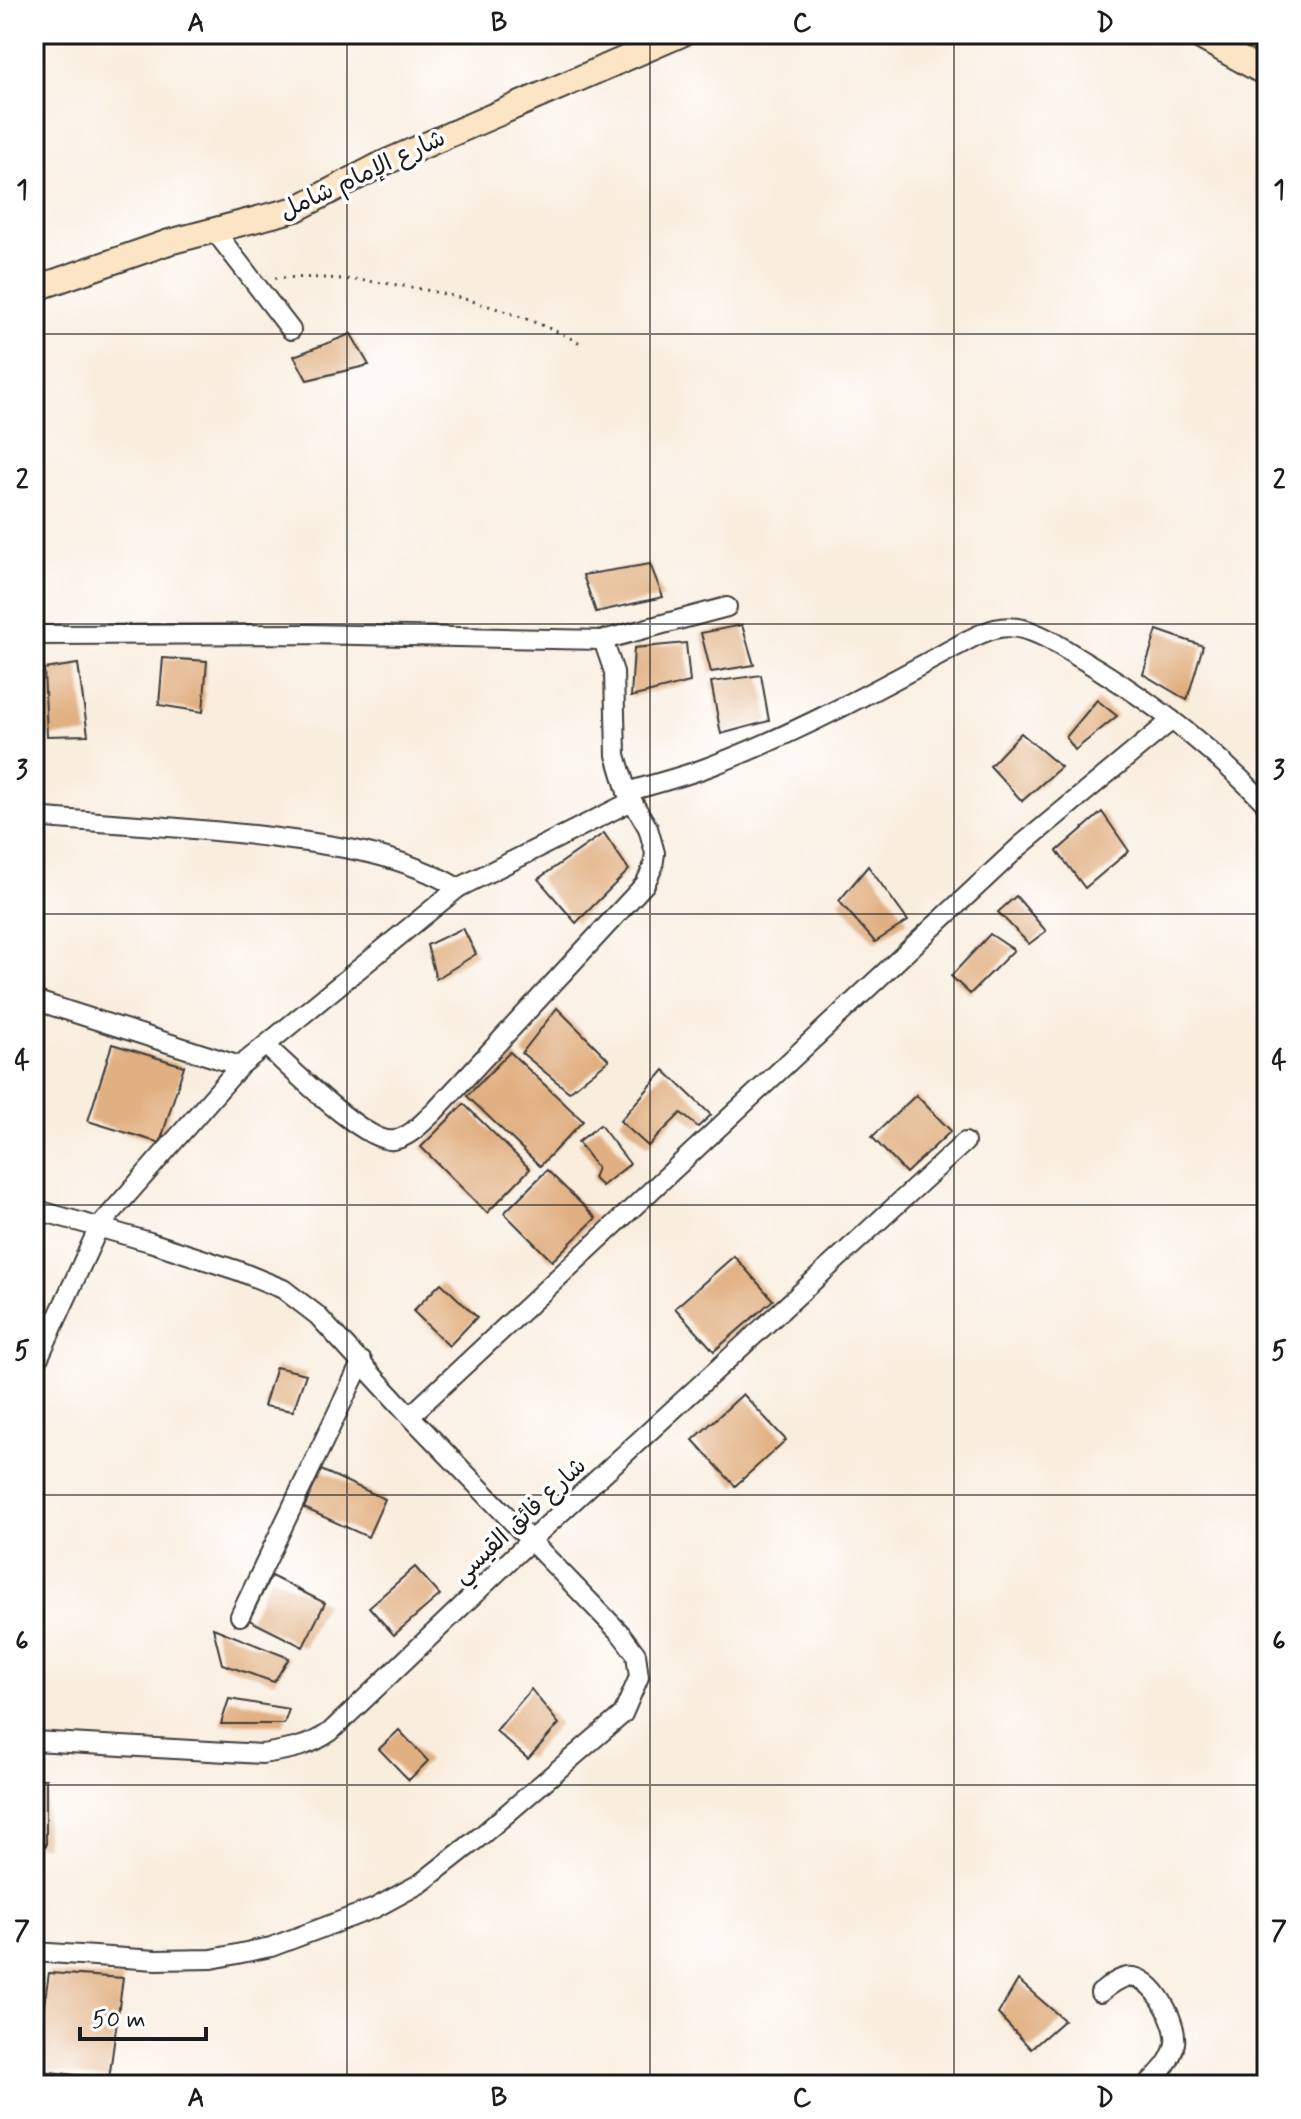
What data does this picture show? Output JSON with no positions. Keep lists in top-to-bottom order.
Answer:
{
  "streets": {
    "street": ["شارع الإمام شامل", "شارع فائق القيسي"]
  },
  "scale_bar": "50 m",
  "grid": {
    "columns": [
      "A",
      "B",
      "C",
      "D"
    ],
    "rows": [
      "1",
      "2",
      "3",
      "4",
      "5",
      "6",
      "7"
    ]
  }
}
